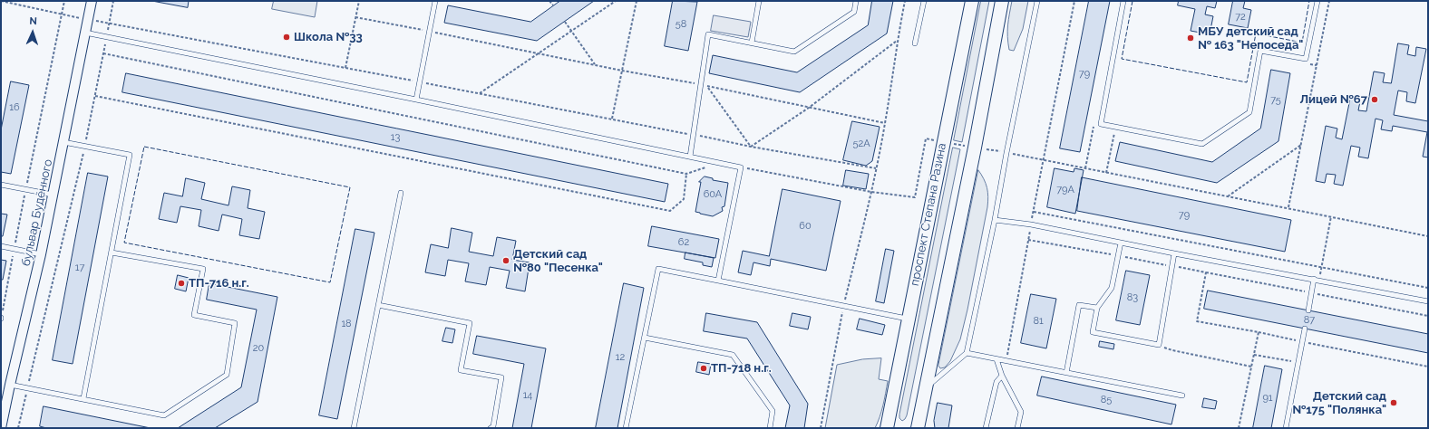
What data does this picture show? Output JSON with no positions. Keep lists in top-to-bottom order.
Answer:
{
  "streets": {
    "main road": ["проспект Степана Разина"],
    "street": ["бульвар Будённого"]
  },
  "places": [
    "Школа №33",
    "МБУ детский сад № 163 \"Непоседа\"",
    "Лицей №67",
    "Детский сад №80 \"Песенка\"",
    "ТП-716 н.г.",
    "ТП-718 н.г.",
    "Детский сад №175 \"Полянка\""
  ],
  "house_numbers": [
    "72",
    "58",
    "79",
    "75",
    "16",
    "13",
    "52А",
    "79А",
    "60А",
    "79",
    "60",
    "62",
    "17",
    "83",
    "87",
    "81",
    "18",
    "20",
    "12",
    "14",
    "91",
    "85"
  ],
  "north": "top"
}
